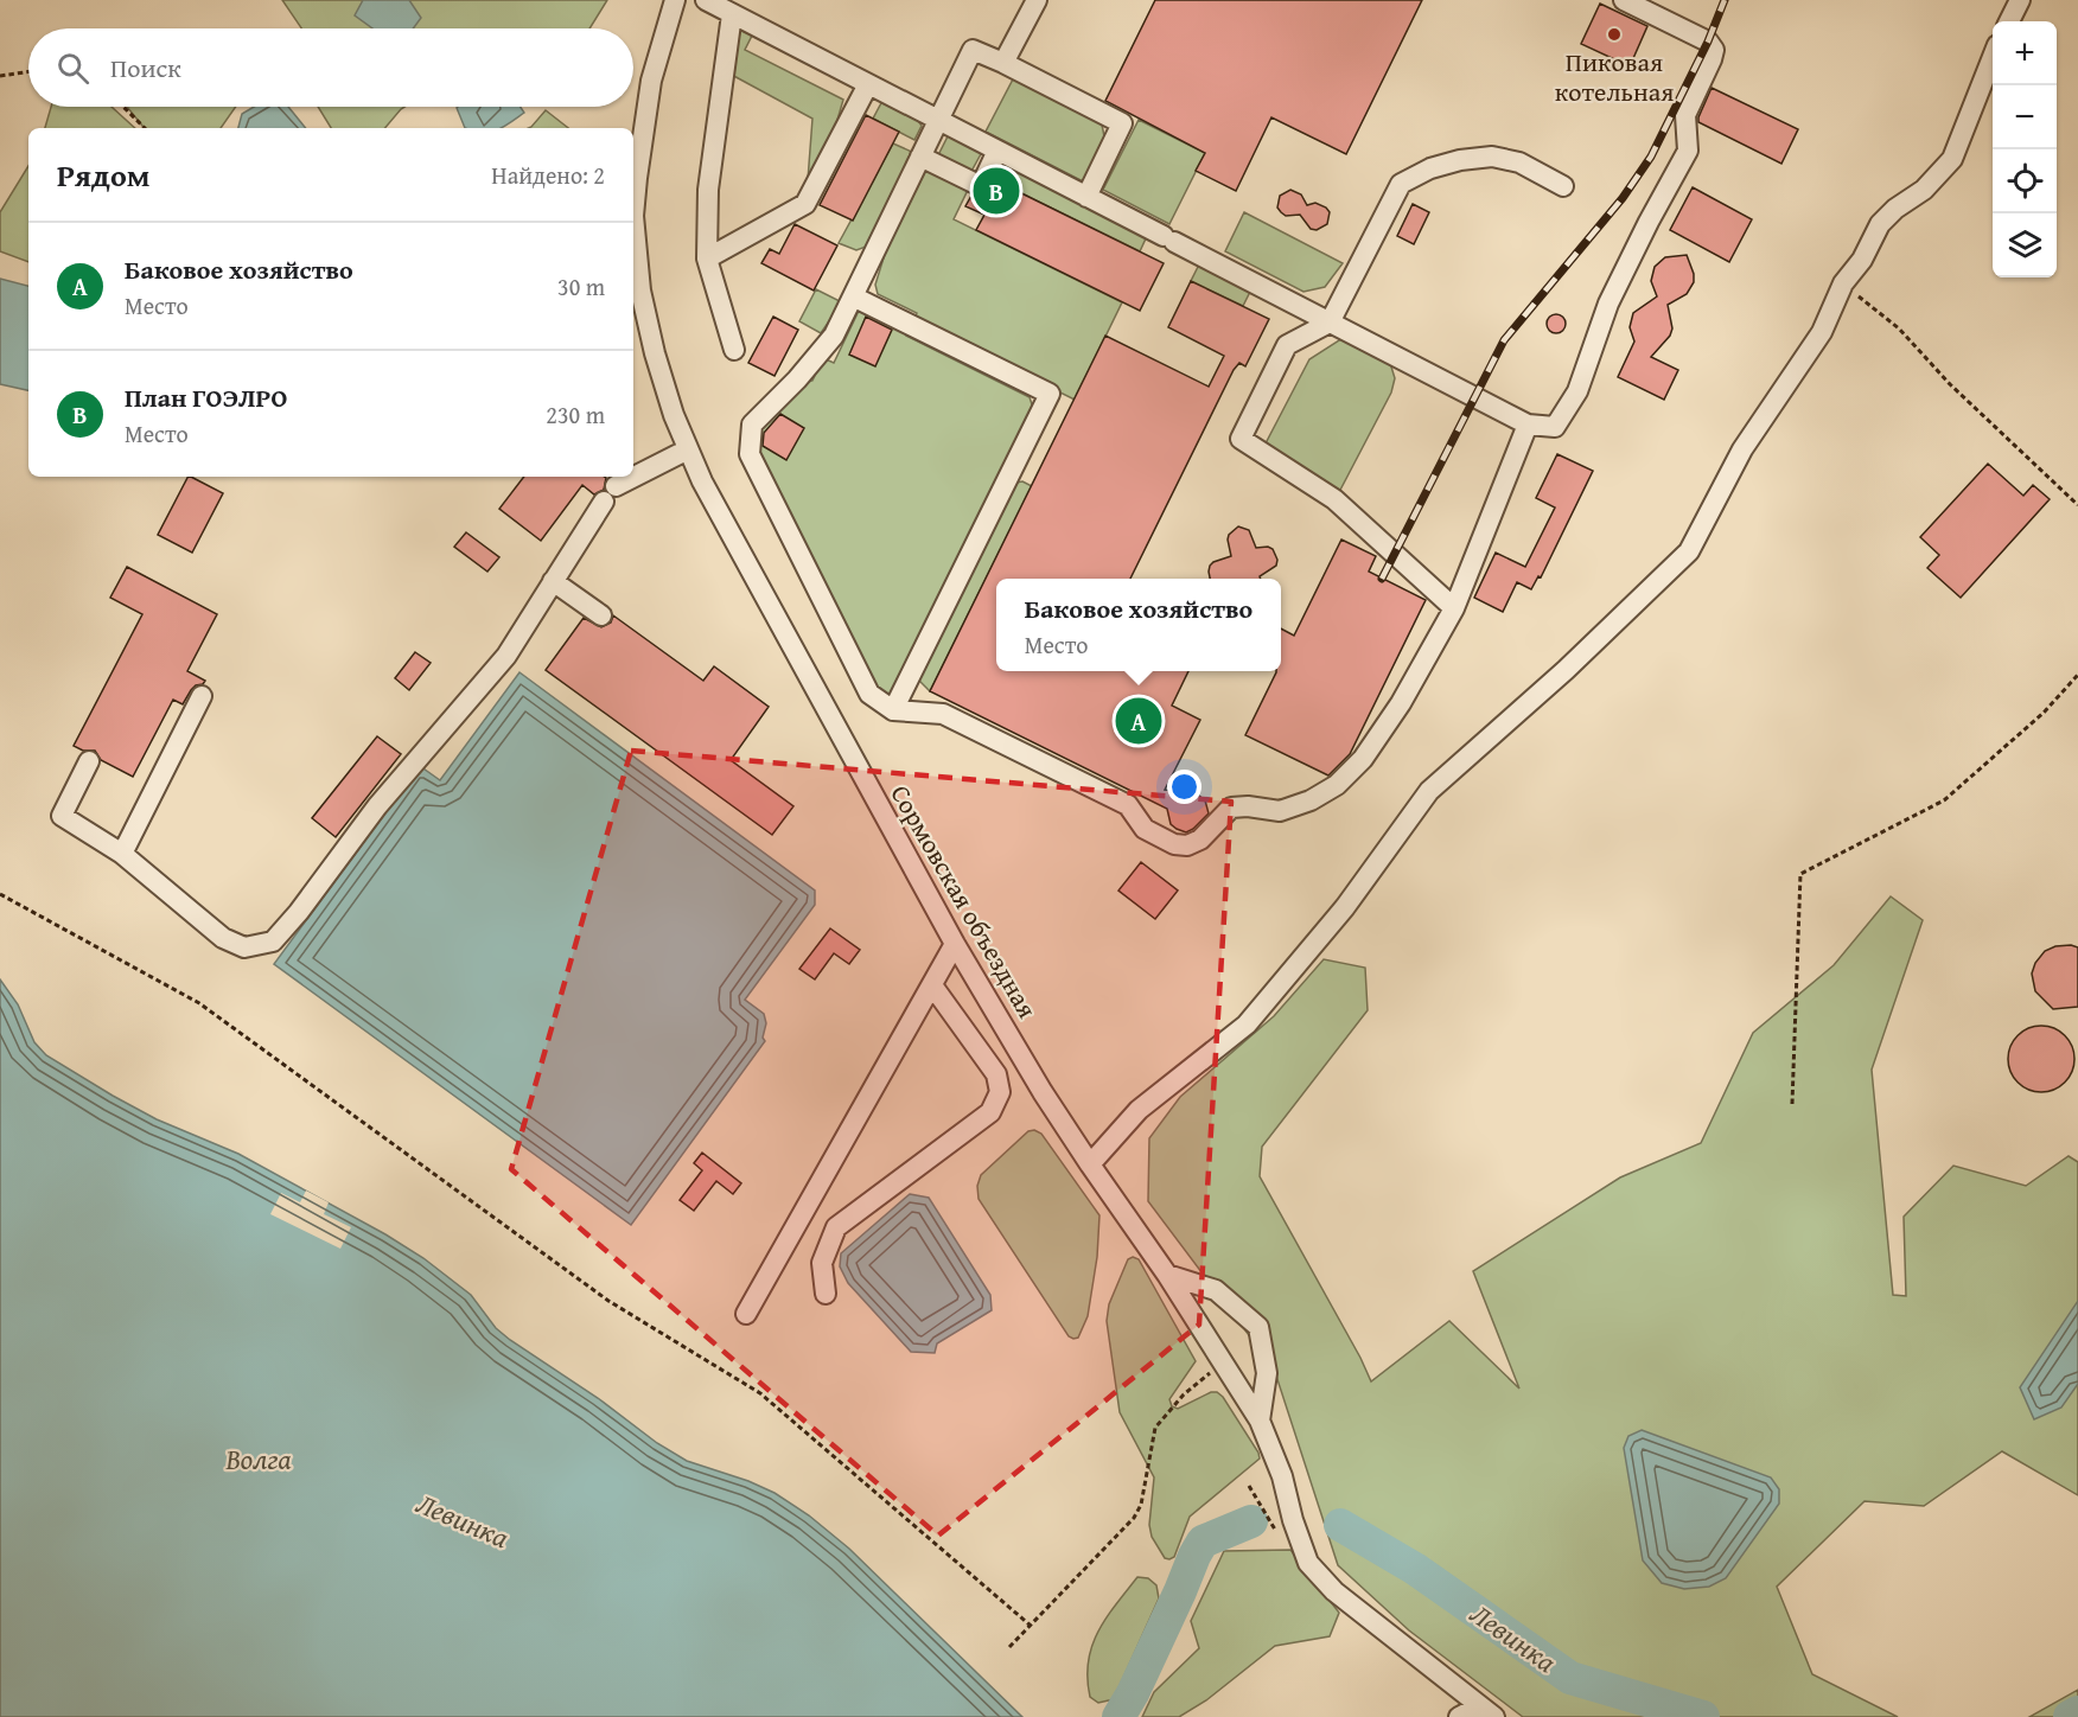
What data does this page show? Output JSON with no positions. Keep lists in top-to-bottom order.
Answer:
{
  "streets": {
    "street": ["Сормовская объездная"]
  },
  "water": ["Волга", "Левинка"],
  "places": ["Пиковая котельная"],
  "page": {
    "map_buttons": ["+", "−"],
    "search": "Поиск",
    "heading": ["Рядом", "Найдено: 2"],
    "pins": ["B", "A"],
    "list": [
      {
        "mark": "A",
        "name": "Баковое хозяйство",
        "note": "Место",
        "value": "30 m"
      },
      {
        "mark": "B",
        "name": "План ГОЭЛРО",
        "note": "Место",
        "value": "230 m"
      }
    ],
    "popup": ["Баковое хозяйство", "Место"]
  }
}
